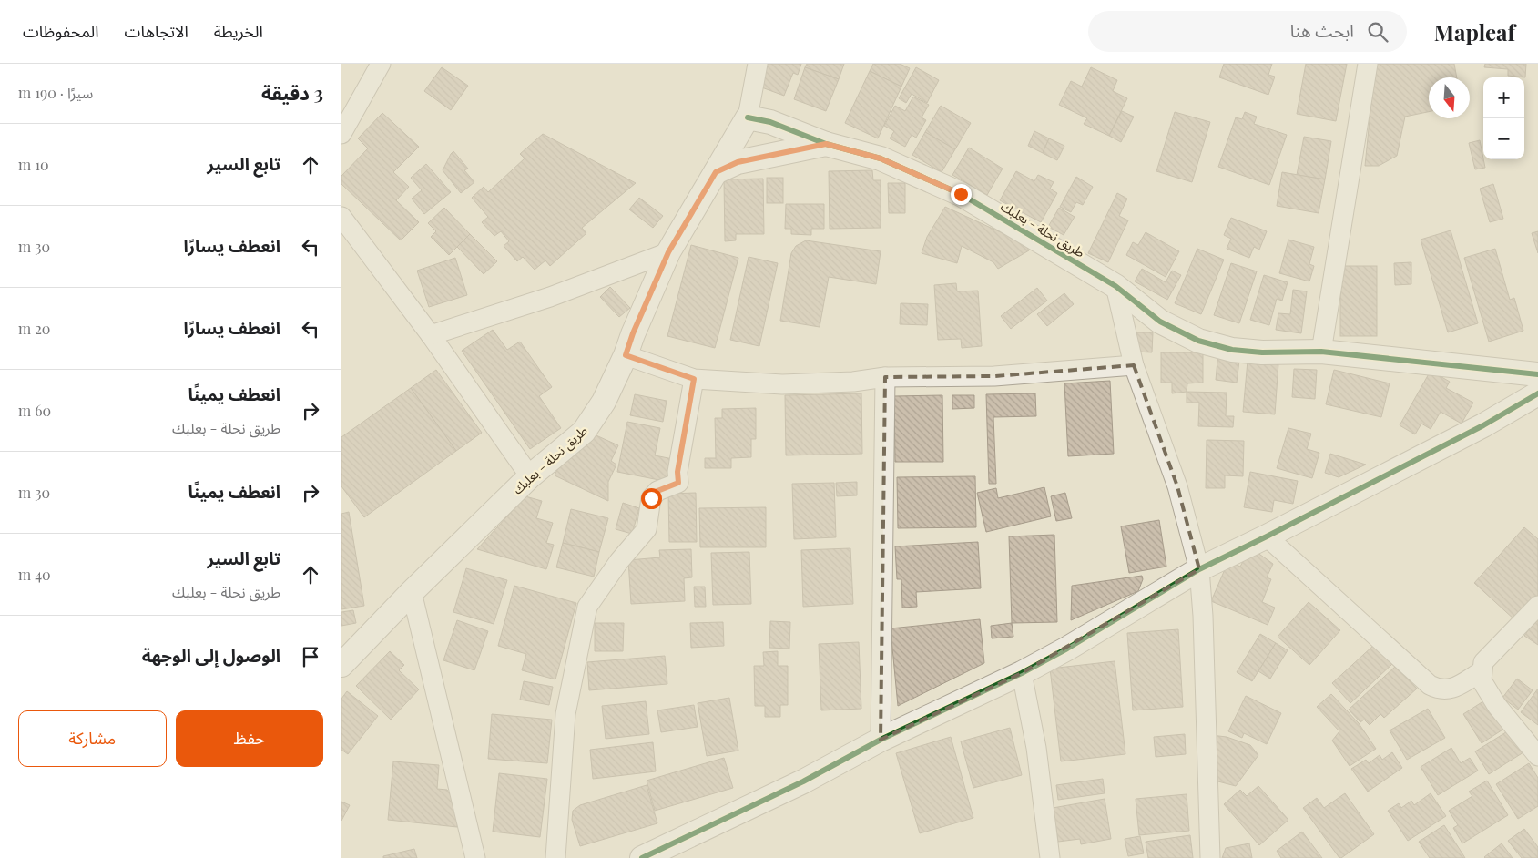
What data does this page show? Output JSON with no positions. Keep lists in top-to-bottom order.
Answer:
{
  "streets": {
    "street": ["طريق نحلة - بعلبك"]
  },
  "north": "bottom",
  "page": {
    "header": "Mapleaf",
    "search": "ابحث هنا",
    "nav": ["الخريطة", "الاتجاهات", "المحفوظات"],
    "heading": ["3 دقيقة", "سيرًا · 190 m"],
    "map_buttons": ["+", "−"],
    "list": [
      ["تابع السير", "10 m"],
      ["انعطف يسارًا", "30 m"],
      ["انعطف يسارًا", "20 m"],
      ["انعطف يمينًا", "طريق نحلة - بعلبك", "60 m"],
      ["انعطف يمينًا", "30 m"],
      ["تابع السير", "طريق نحلة - بعلبك", "40 m"],
      "الوصول إلى الوجهة"
    ],
    "buttons": ["حفظ", "مشاركة"]
  }
}
